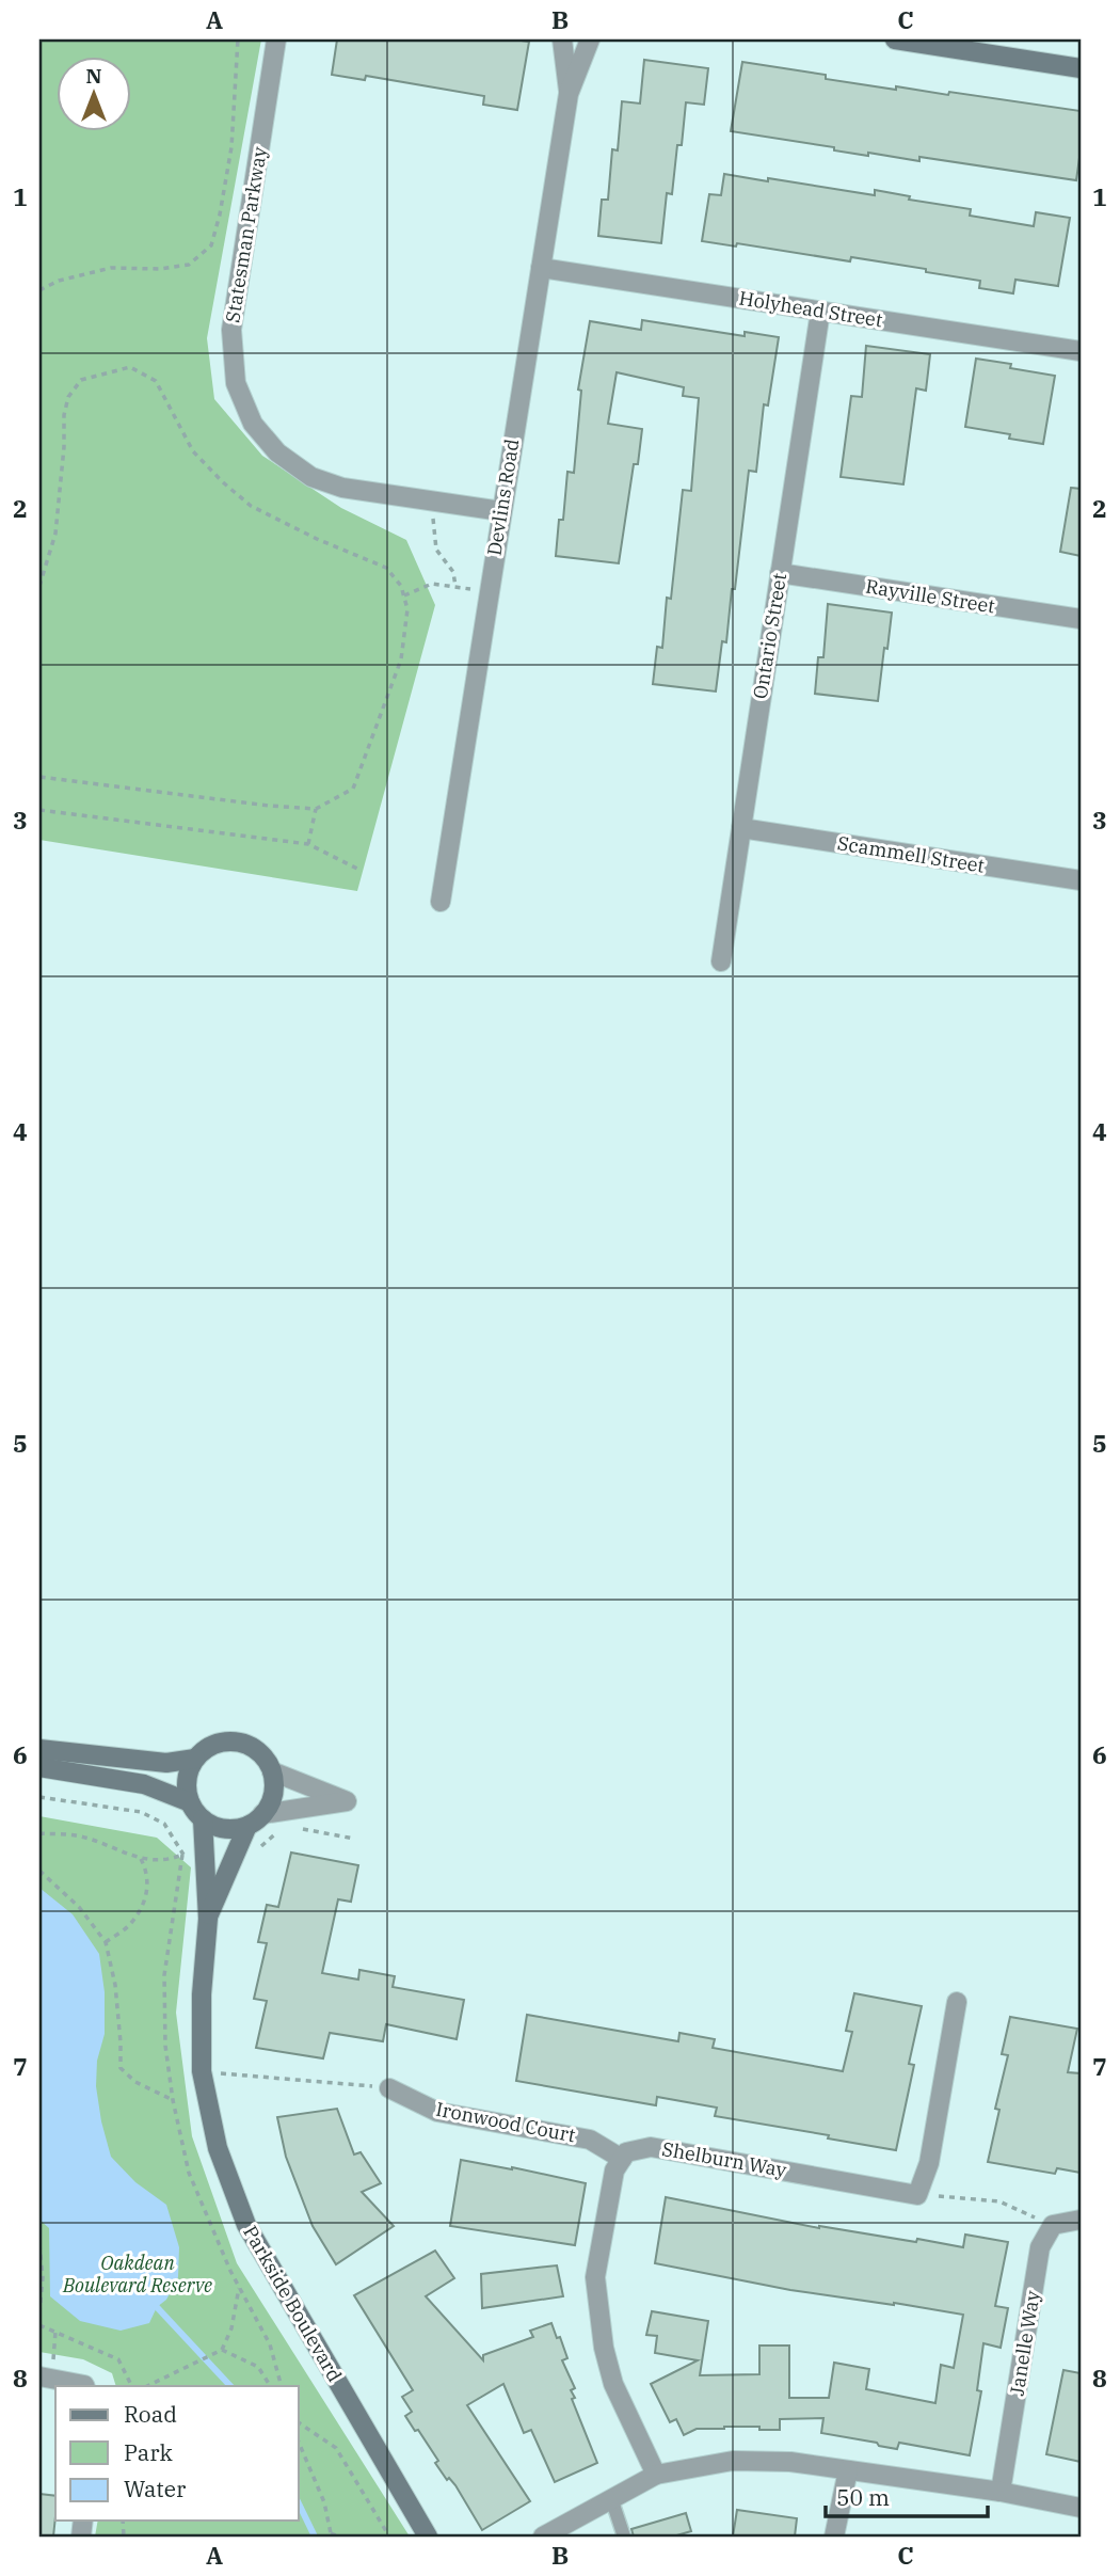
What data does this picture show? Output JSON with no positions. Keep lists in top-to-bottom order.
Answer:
{
  "streets": {
    "street": [
      "Statesman Parkway",
      "Holyhead Street",
      "Devlins Road",
      "Rayville Street",
      "Ontario Street",
      "Scammell Street",
      "Ironwood Court",
      "Shelburn Way",
      "Parkside Boulevard",
      "Janelle Way"
    ]
  },
  "crossings": [
    ["Statesman Parkway", "Devlins Road"],
    ["Holyhead Street", "Devlins Road"],
    ["Holyhead Street", "Ontario Street"],
    ["Rayville Street", "Ontario Street"],
    ["Ontario Street", "Scammell Street"],
    ["Ironwood Court", "Shelburn Way"]
  ],
  "parks": ["Oakdean Boulevard Reserve"],
  "legend": ["Road", "Park", "Water"],
  "scale_bar": "50 m",
  "north": "top",
  "grid": {
    "columns": ["A", "B", "C"],
    "rows": [
      "1",
      "2",
      "3",
      "4",
      "5",
      "6",
      "7",
      "8"
    ]
  }
}
